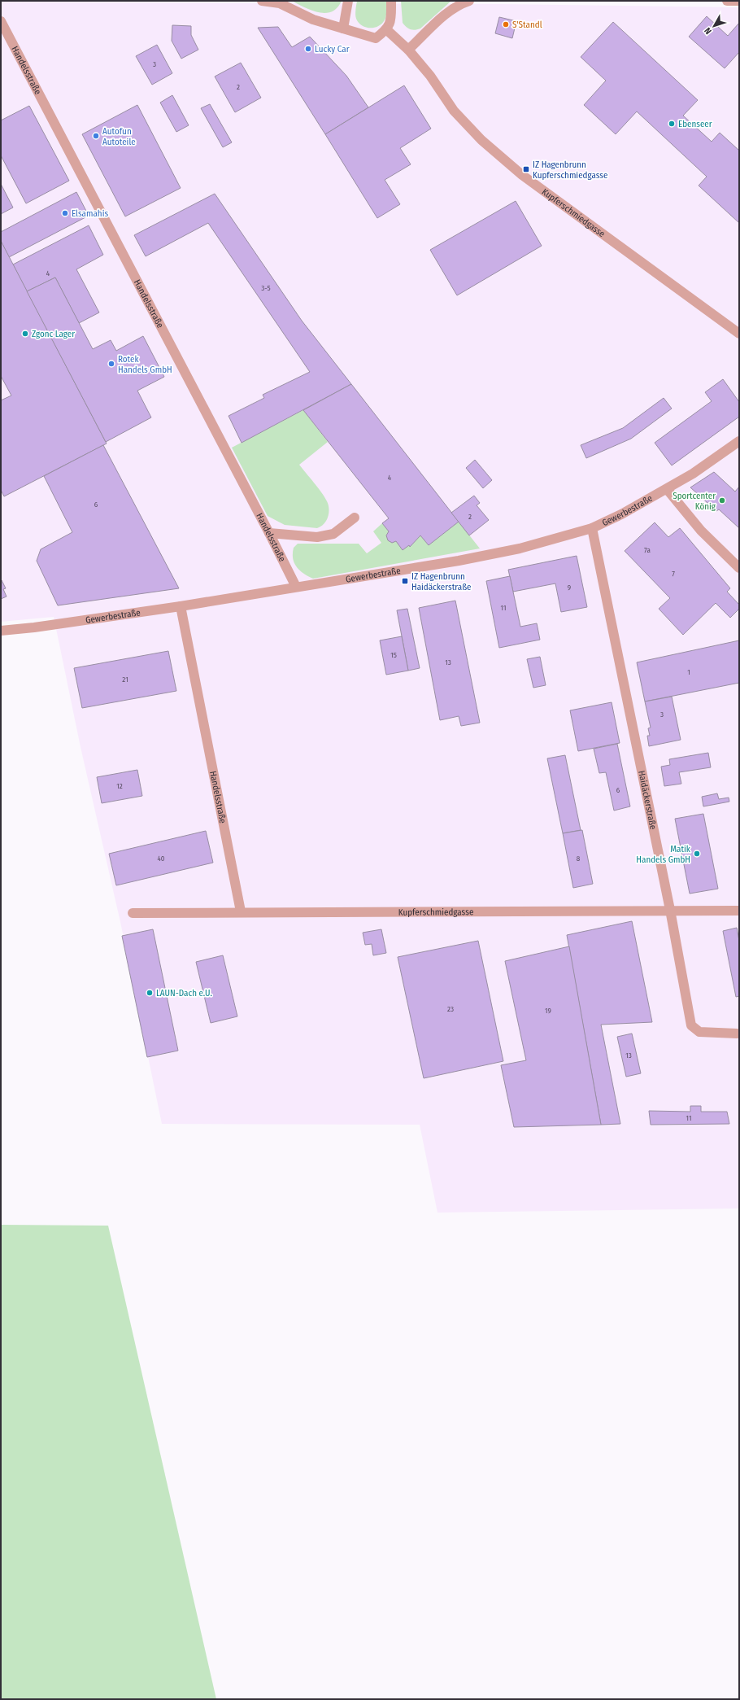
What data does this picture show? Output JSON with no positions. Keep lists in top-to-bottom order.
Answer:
{
  "streets": {
    "street": [
      "Handelsstraße",
      "Kupferschmiedgasse",
      "Gewerbestraße",
      "Haidäckerstraße"
    ]
  },
  "crossings": [
    ["Handelsstraße", "Kupferschmiedgasse"],
    ["Handelsstraße", "Gewerbestraße"],
    ["Kupferschmiedgasse", "Haidäckerstraße"],
    ["Gewerbestraße", "Haidäckerstraße"]
  ],
  "places": {
    "other": [
      "S'Standl",
      "Lucky Car",
      "Ebenseer",
      "Autofun Autoteile",
      "Elsamahis",
      "Zgonc Lager",
      "Rotek Handels GmbH",
      "Sportcenter König",
      "Matik Handels GmbH",
      "LAUN-Dach e.U."
    ],
    "transit": ["IZ Hagenbrunn Kupferschmiedgasse", "IZ Hagenbrunn Haidäckerstraße"]
  },
  "house_numbers": [
    "3",
    "2",
    "4",
    "3-5",
    "4",
    "6",
    "2",
    "7a",
    "7",
    "9",
    "11",
    "15",
    "13",
    "1",
    "21",
    "3",
    "12",
    "6",
    "40",
    "8",
    "23",
    "19",
    "13",
    "11"
  ],
  "north": "bottom left"
}
